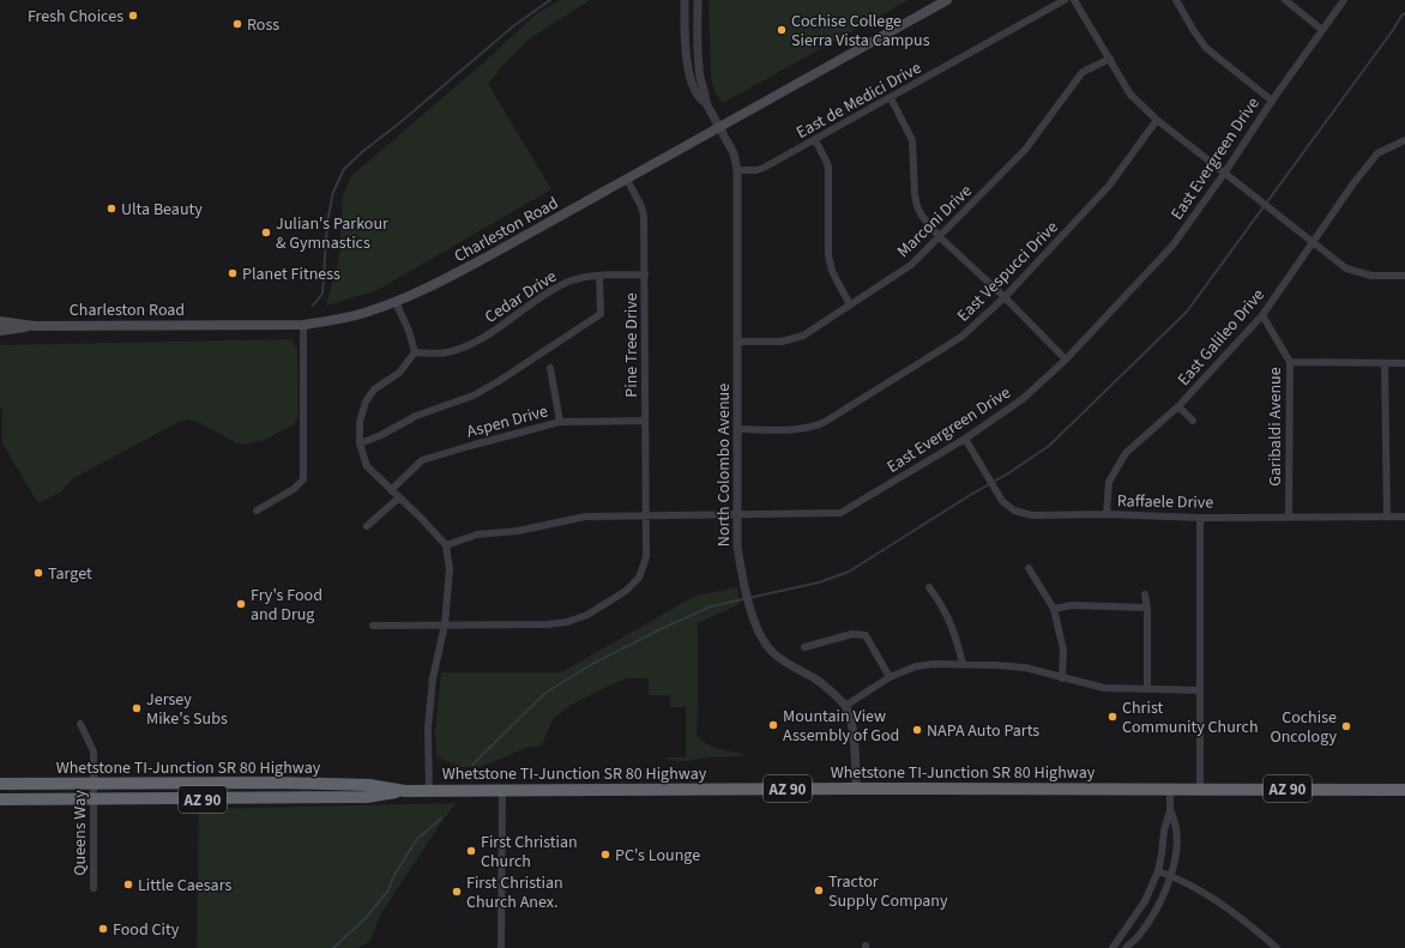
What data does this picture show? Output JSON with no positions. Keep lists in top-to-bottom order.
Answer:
{
  "streets": {
    "highway": ["Whetstone TI-Junction SR 80 Highway", "AZ 90"],
    "main road": ["Charleston Road"],
    "street": [
      "East de Medici Drive",
      "East Evergreen Drive",
      "Marconi Drive",
      "East Vespucci Drive",
      "Cedar Drive",
      "East Galileo Drive",
      "Pine Tree Drive",
      "Aspen Drive",
      "Garibaldi Avenue",
      "North Colombo Avenue",
      "Raffaele Drive",
      "Queens Way"
    ]
  },
  "crossings": [
    ["East de Medici Drive", "North Colombo Avenue"],
    ["East Evergreen Drive", "Pine Tree Drive"],
    ["East Evergreen Drive", "North Colombo Avenue"],
    ["East Evergreen Drive", "Raffaele Drive"],
    ["Marconi Drive", "North Colombo Avenue"],
    ["Charleston Road", "Pine Tree Drive"],
    ["Charleston Road", "North Colombo Avenue"],
    ["East Vespucci Drive", "North Colombo Avenue"],
    ["Cedar Drive", "Pine Tree Drive"],
    ["East Galileo Drive", "Garibaldi Avenue"],
    ["East Galileo Drive", "Raffaele Drive"],
    ["Pine Tree Drive", "Aspen Drive"],
    ["Garibaldi Avenue", "Raffaele Drive"],
    ["North Colombo Avenue", "Whetstone TI-Junction SR 80 Highway"],
    ["Whetstone TI-Junction SR 80 Highway", "Queens Way"]
  ],
  "places": [
    "Fresh Choices",
    "Ross",
    "Cochise College Sierra Vista Campus",
    "Ulta Beauty",
    "Julian's Parkour & Gymnastics",
    "Planet Fitness",
    "Target",
    "Fry's Food and Drug",
    "Jersey Mike's Subs",
    "Christ Community Church",
    "Mountain View Assembly of God",
    "Cochise Oncology",
    "NAPA Auto Parts",
    "First Christian Church",
    "PC's Lounge",
    "Little Caesars",
    "Tractor Supply Company",
    "First Christian Church Anex.",
    "Food City"
  ]
}
